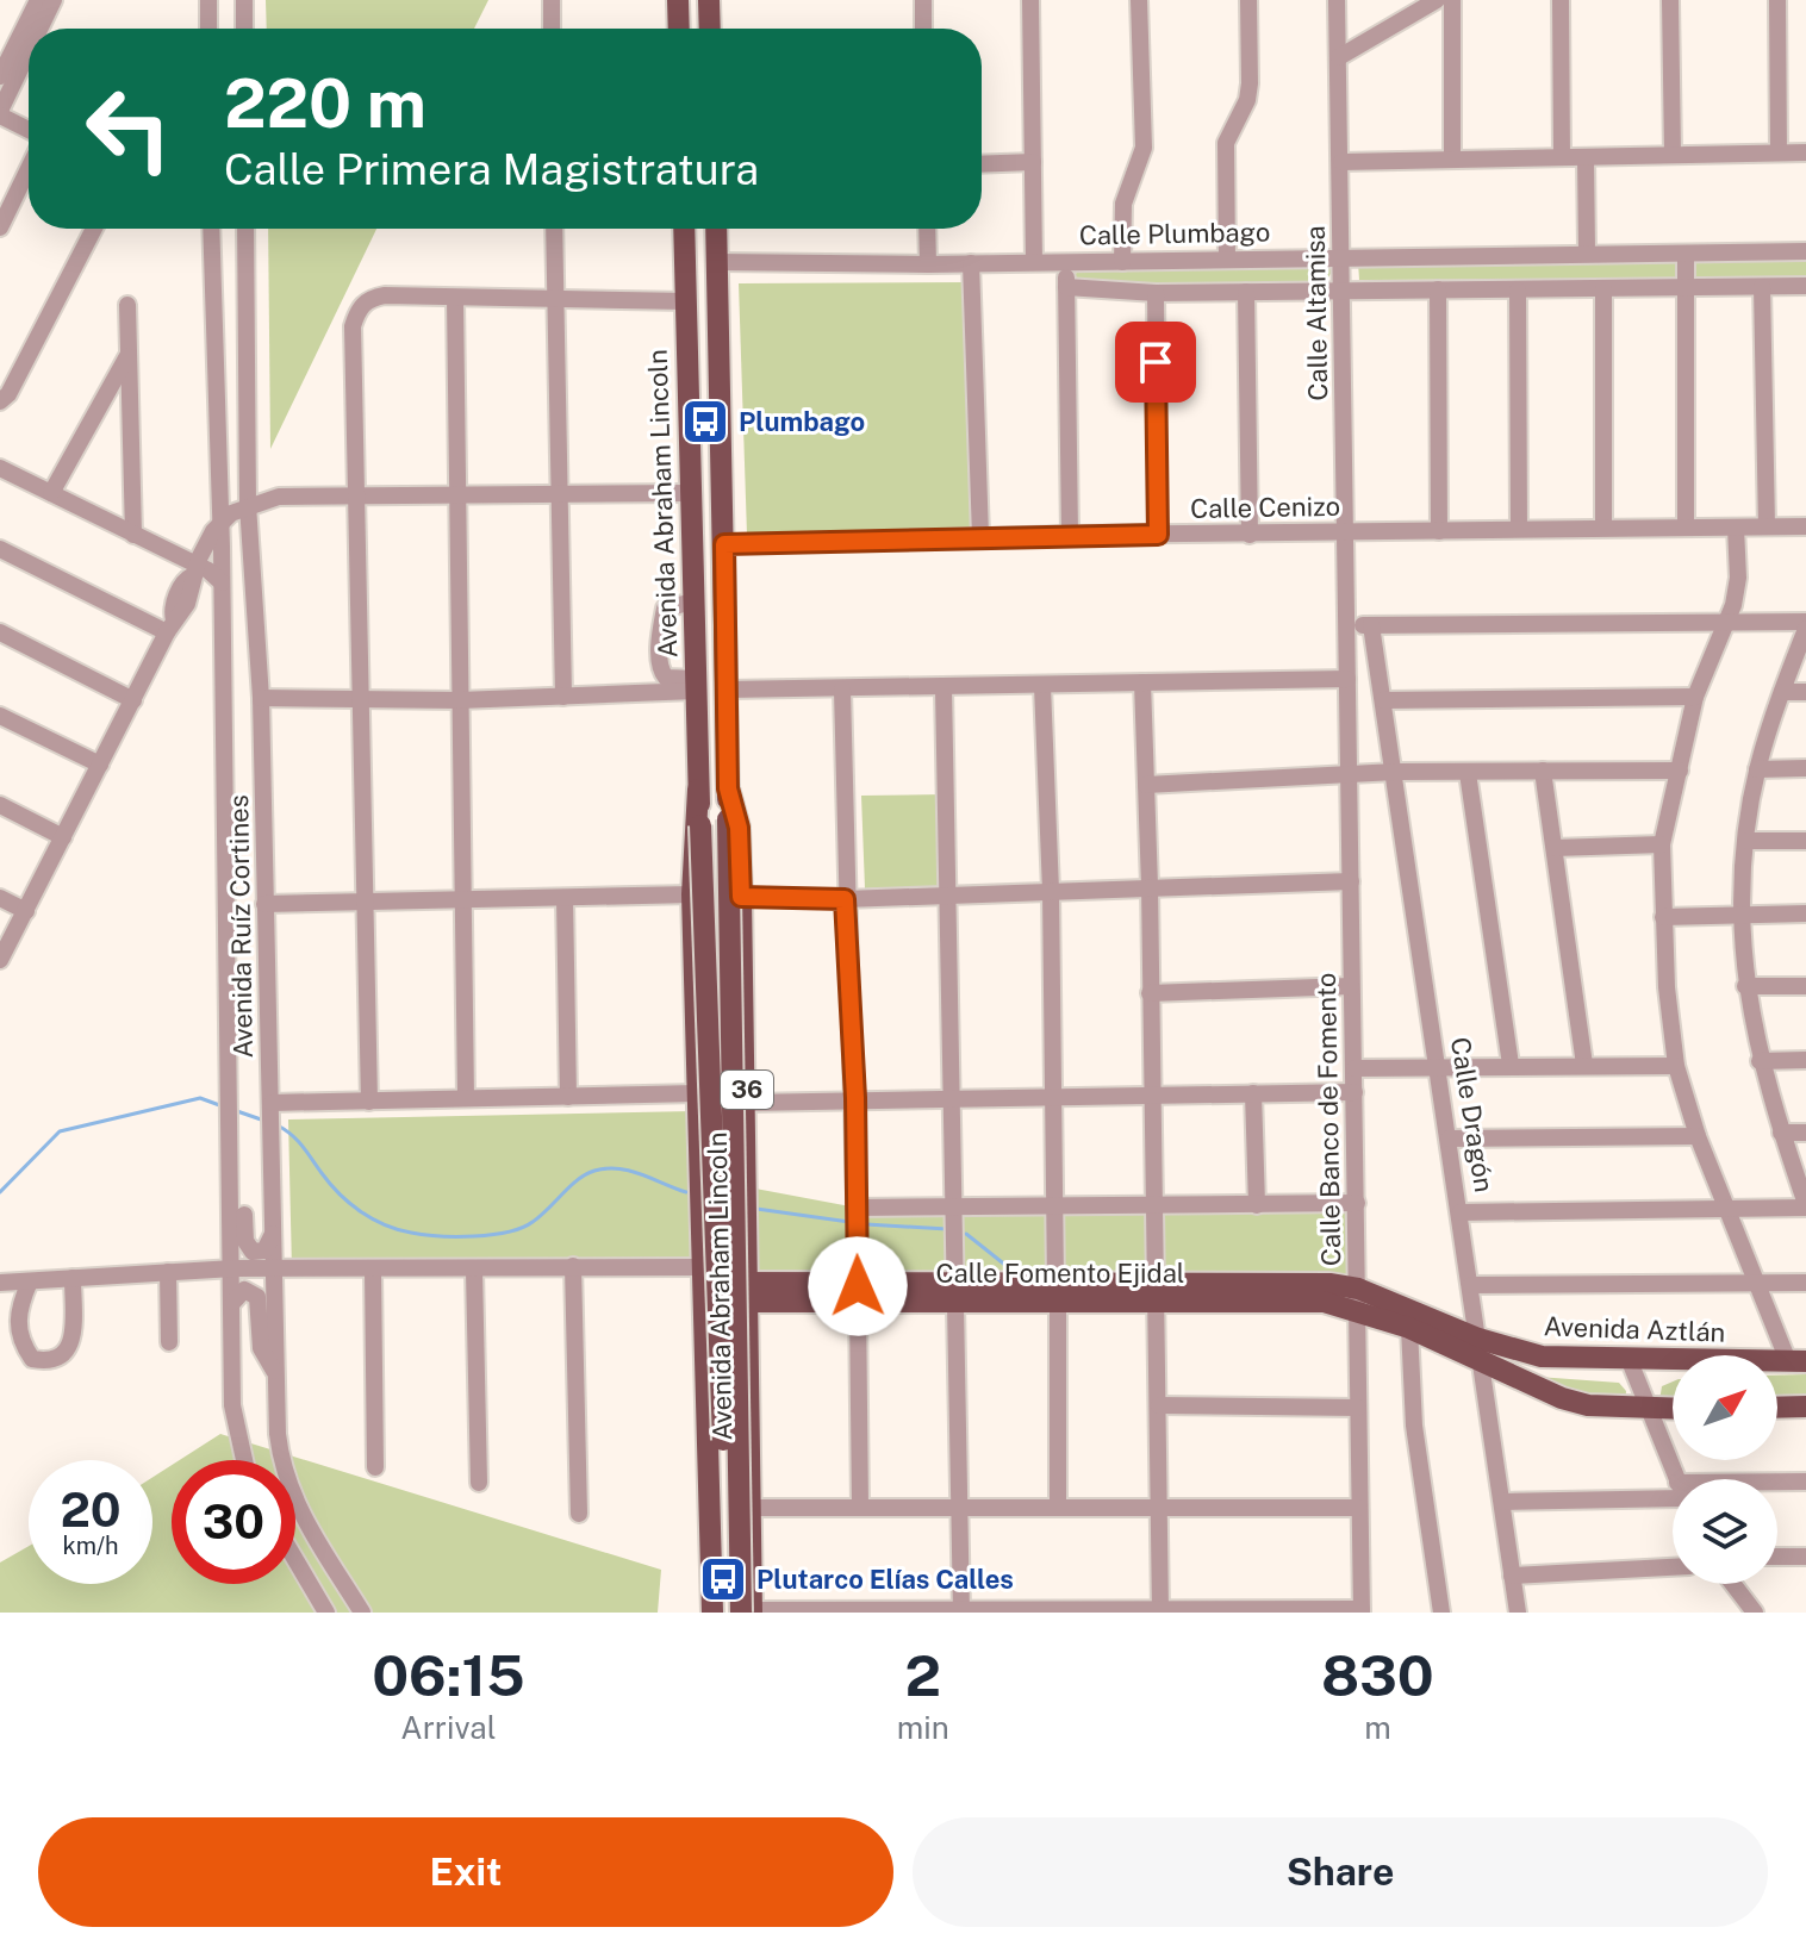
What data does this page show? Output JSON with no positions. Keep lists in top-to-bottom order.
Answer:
{
  "streets": {
    "main road": [
      "Avenida Abraham Lincoln",
      "36",
      "Calle Fomento Ejidal",
      "Avenida Aztlán"
    ],
    "street": [
      "Calle Plumbago",
      "Calle Altamisa",
      "Calle Cenizo",
      "Avenida Ruíz Cortines",
      "Calle Dragón",
      "Calle Banco de Fomento"
    ]
  },
  "crossings": [
    ["Calle Plumbago", "Calle Altamisa"],
    ["Calle Plumbago", "36"],
    ["Calle Altamisa", "Calle Cenizo"],
    ["Calle Altamisa", "Calle Banco de Fomento"],
    ["Avenida Abraham Lincoln", "36"],
    ["Avenida Abraham Lincoln", "Calle Fomento Ejidal"],
    ["Calle Cenizo", "36"],
    ["Calle Dragón", "Avenida Aztlán"],
    ["Calle Banco de Fomento", "Calle Fomento Ejidal"],
    ["Calle Banco de Fomento", "Avenida Aztlán"],
    ["Calle Fomento Ejidal", "Avenida Aztlán"]
  ],
  "places": {
    "bus stop": ["Plumbago", "Plutarco Elías Calles"]
  },
  "north": "top right",
  "page": {
    "turn": ["220 m", "Calle Primera Magistratura"],
    "speed": "20 km/h",
    "limit": "30",
    "eta": [
      "06:15",
      "Arrival",
      "2",
      "min",
      "830",
      "m"
    ],
    "buttons": ["Exit", "Share"]
  }
}
